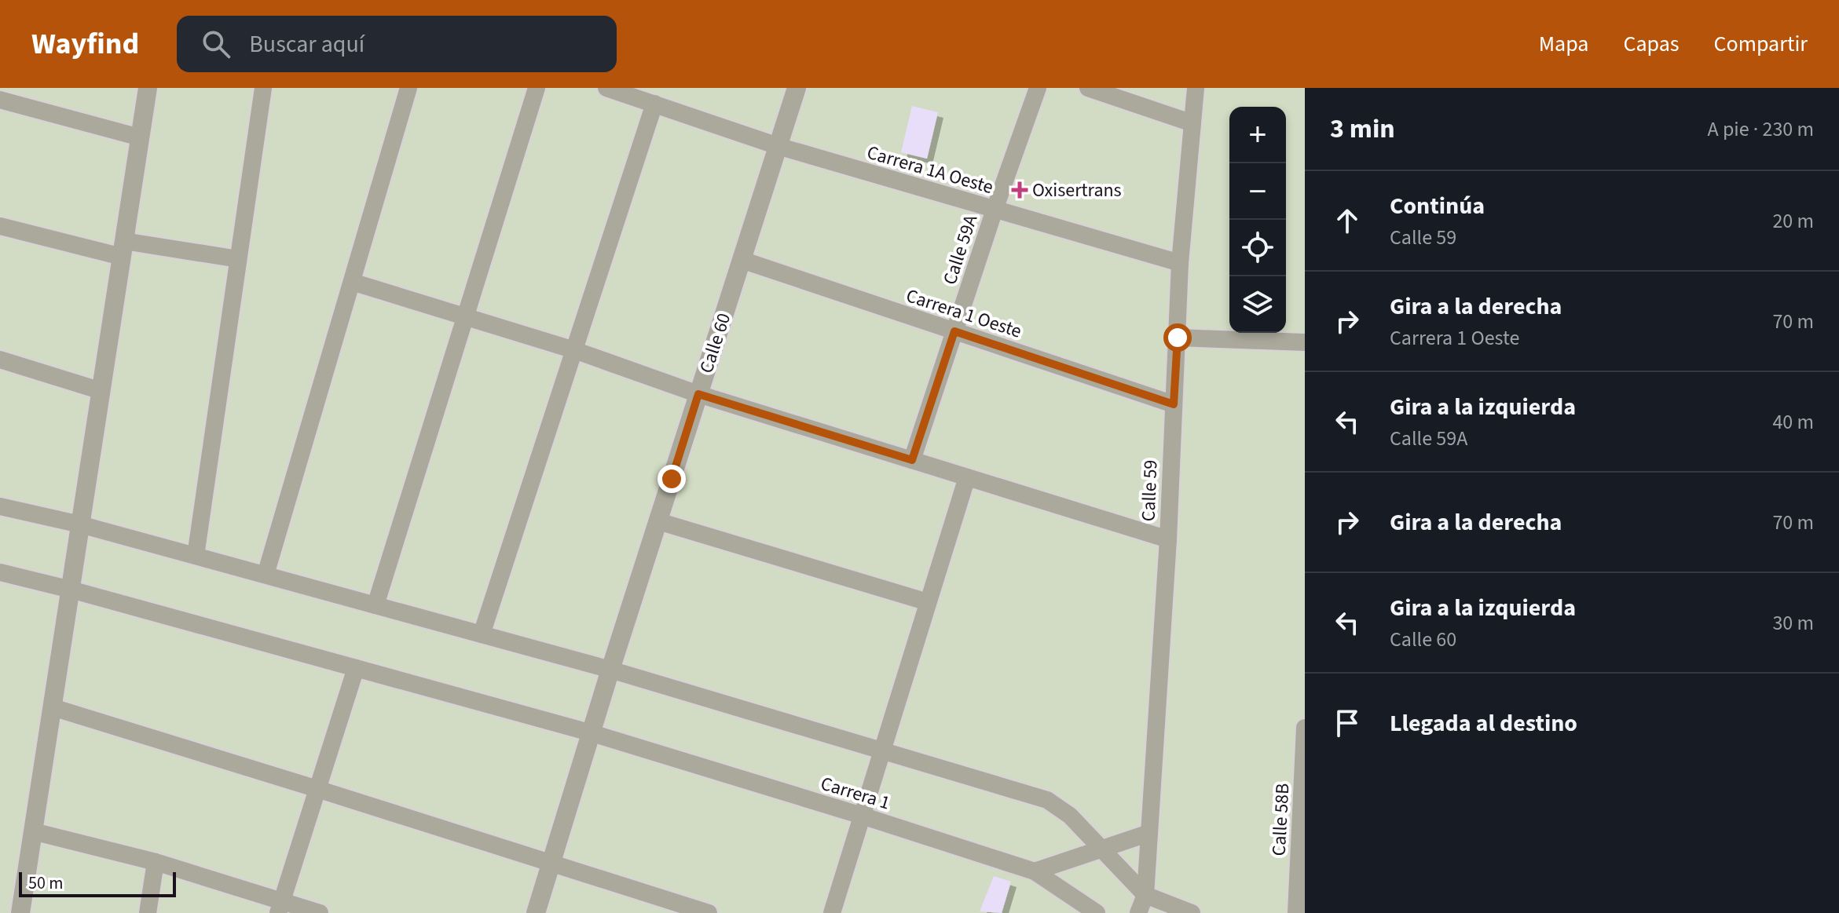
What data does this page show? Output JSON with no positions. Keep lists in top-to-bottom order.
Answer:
{
  "streets": {
    "street": [
      "Carrera 1A Oeste",
      "Calle 59A",
      "Carrera 1 Oeste",
      "Calle 60",
      "Calle 59",
      "Carrera 1",
      "Calle 58B"
    ]
  },
  "crossings": [
    ["Carrera 1A Oeste", "Calle 59A"],
    ["Carrera 1A Oeste", "Calle 60"],
    ["Carrera 1A Oeste", "Calle 59"],
    ["Calle 59A", "Carrera 1 Oeste"],
    ["Carrera 1 Oeste", "Calle 60"],
    ["Carrera 1 Oeste", "Calle 59"],
    ["Calle 60", "Carrera 1"]
  ],
  "places": {
    "health": ["Oxisertrans"]
  },
  "scale_bar": "50 m",
  "page": {
    "header": "Wayfind",
    "search": "Buscar aquí",
    "nav": ["Mapa", "Capas", "Compartir"],
    "heading": ["3 min", "A pie · 230 m"],
    "map_buttons": ["+", "−"],
    "list": [
      ["Continúa", "Calle 59", "20 m"],
      ["Gira a la derecha", "Carrera 1 Oeste", "70 m"],
      ["Gira a la izquierda", "Calle 59A", "40 m"],
      ["Gira a la derecha", "70 m"],
      ["Gira a la izquierda", "Calle 60", "30 m"],
      "Llegada al destino"
    ],
    "scale": "50 m"
  }
}
